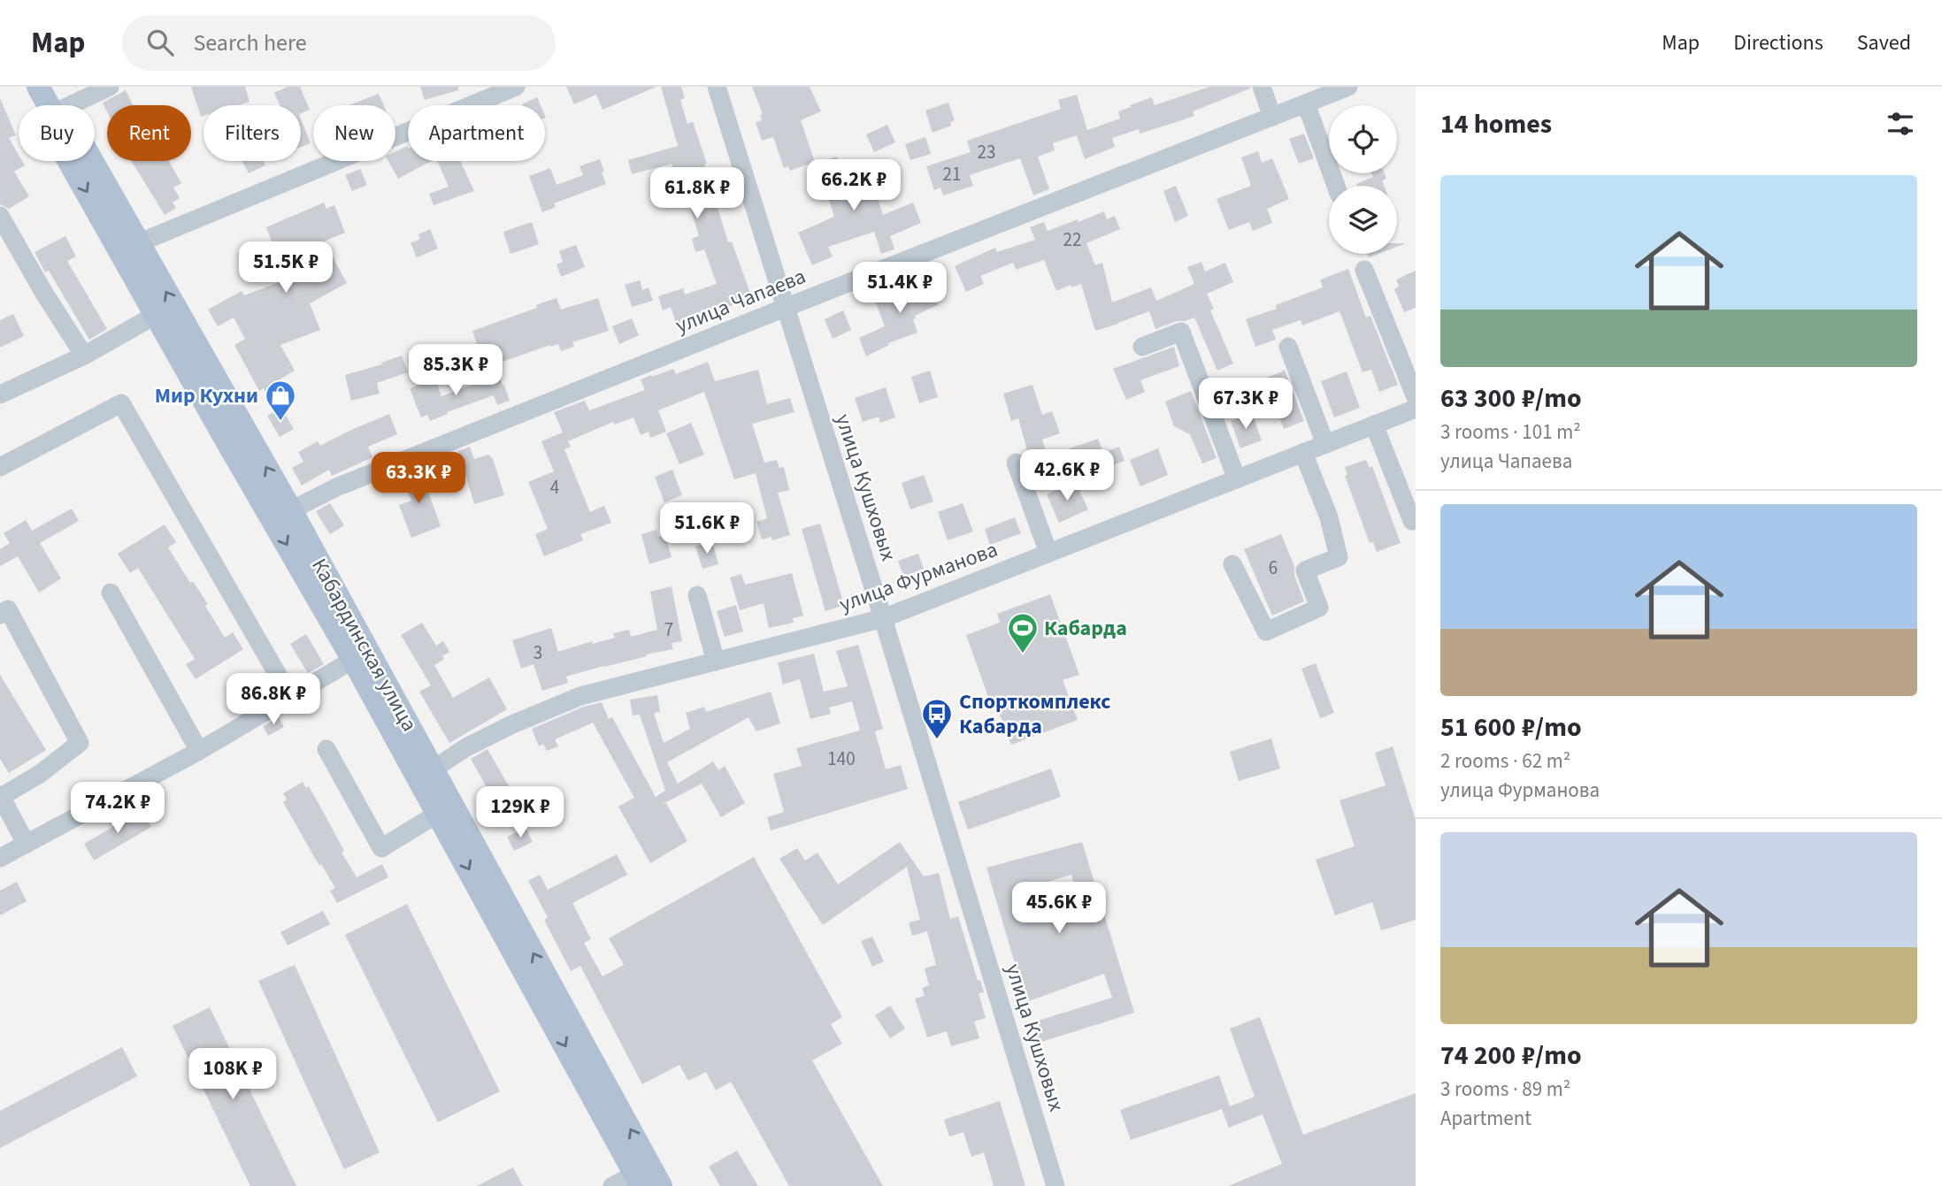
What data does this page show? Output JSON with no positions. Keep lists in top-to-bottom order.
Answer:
{
  "streets": {
    "main road": ["Кабардинская улица"],
    "street": ["улица Чапаева", "улица Кушховых", "улица Фурманова"]
  },
  "crossings": [
    ["улица Чапаева", "улица Кушховых"],
    ["улица Чапаева", "Кабардинская улица"],
    ["улица Кушховых", "улица Фурманова"],
    ["улица Фурманова", "Кабардинская улица"]
  ],
  "places": {
    "shop": ["Мир Кухни"],
    "sports": ["Кабарда"],
    "bus stop": ["Спорткомплекс Кабарда"]
  },
  "house_numbers": [
    "23",
    "21",
    "22",
    "4",
    "6",
    "7",
    "3",
    "140"
  ],
  "page": {
    "header": "Map",
    "search": "Search here",
    "nav": ["Map", "Directions", "Saved"],
    "heading": "14 homes",
    "chip": [
      "Buy",
      "Rent",
      "Filters",
      "New",
      "Apartment"
    ],
    "price": [
      "66.2K ₽",
      "61.8K ₽",
      "51.5K ₽",
      "51.4K ₽",
      "85.3K ₽",
      "67.3K ₽",
      "42.6K ₽",
      "63.3K ₽",
      "51.6K ₽",
      "86.8K ₽",
      "74.2K ₽",
      "129K ₽",
      "45.6K ₽",
      "108K ₽"
    ],
    "list": [
      {
        "name": "63 300 ₽/mo",
        "note": "3 rooms · 101 m² · улица Чапаева"
      },
      {
        "name": "51 600 ₽/mo",
        "note": "2 rooms · 62 m² · улица Фурманова"
      },
      {
        "name": "74 200 ₽/mo",
        "note": "3 rooms · 89 m² · Apartment"
      }
    ]
  }
}
